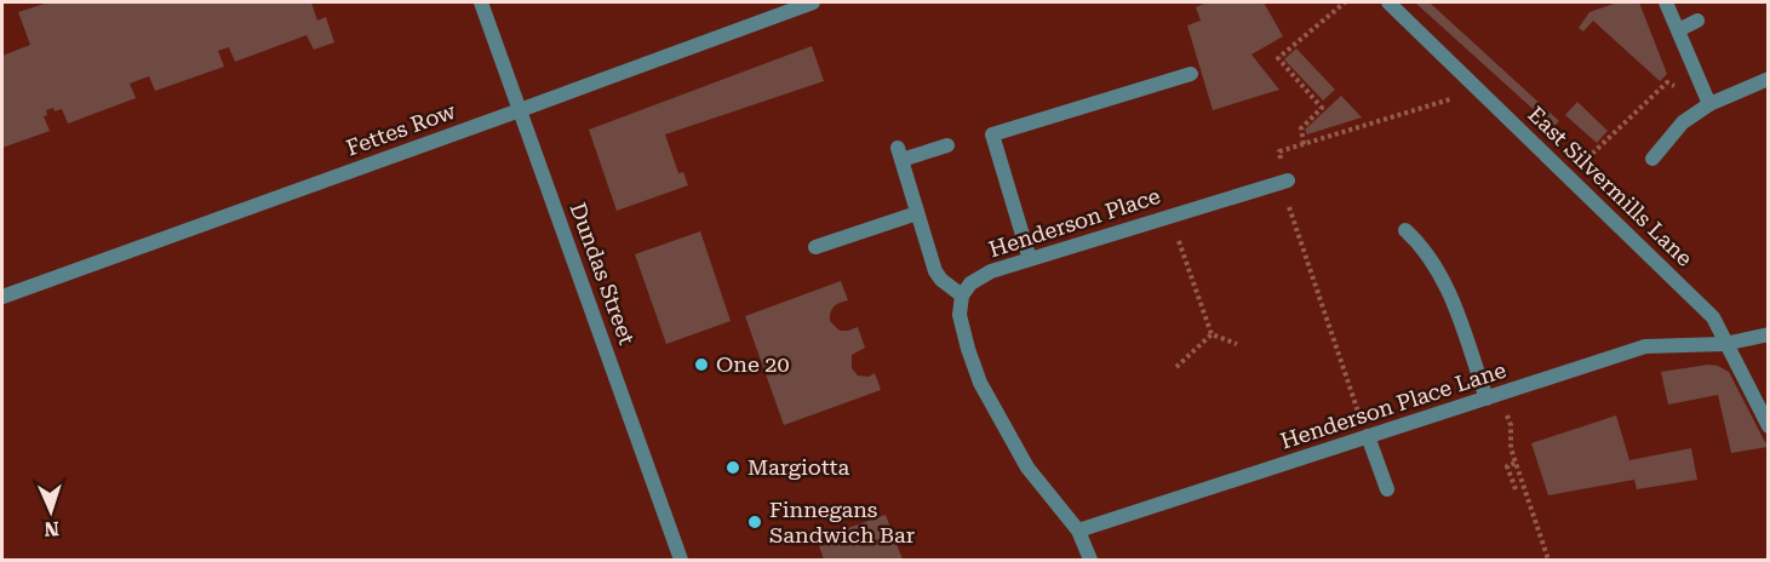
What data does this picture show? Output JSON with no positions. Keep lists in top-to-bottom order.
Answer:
{
  "streets": {
    "street": [
      "Fettes Row",
      "East Silvermills Lane",
      "Henderson Place",
      "Dundas Street",
      "Henderson Place Lane"
    ]
  },
  "crossings": [
    ["Fettes Row", "Dundas Street"],
    ["East Silvermills Lane", "Henderson Place Lane"]
  ],
  "places": ["One 20", "Margiotta", "Finnegans Sandwich Bar"],
  "north": "bottom"
}
